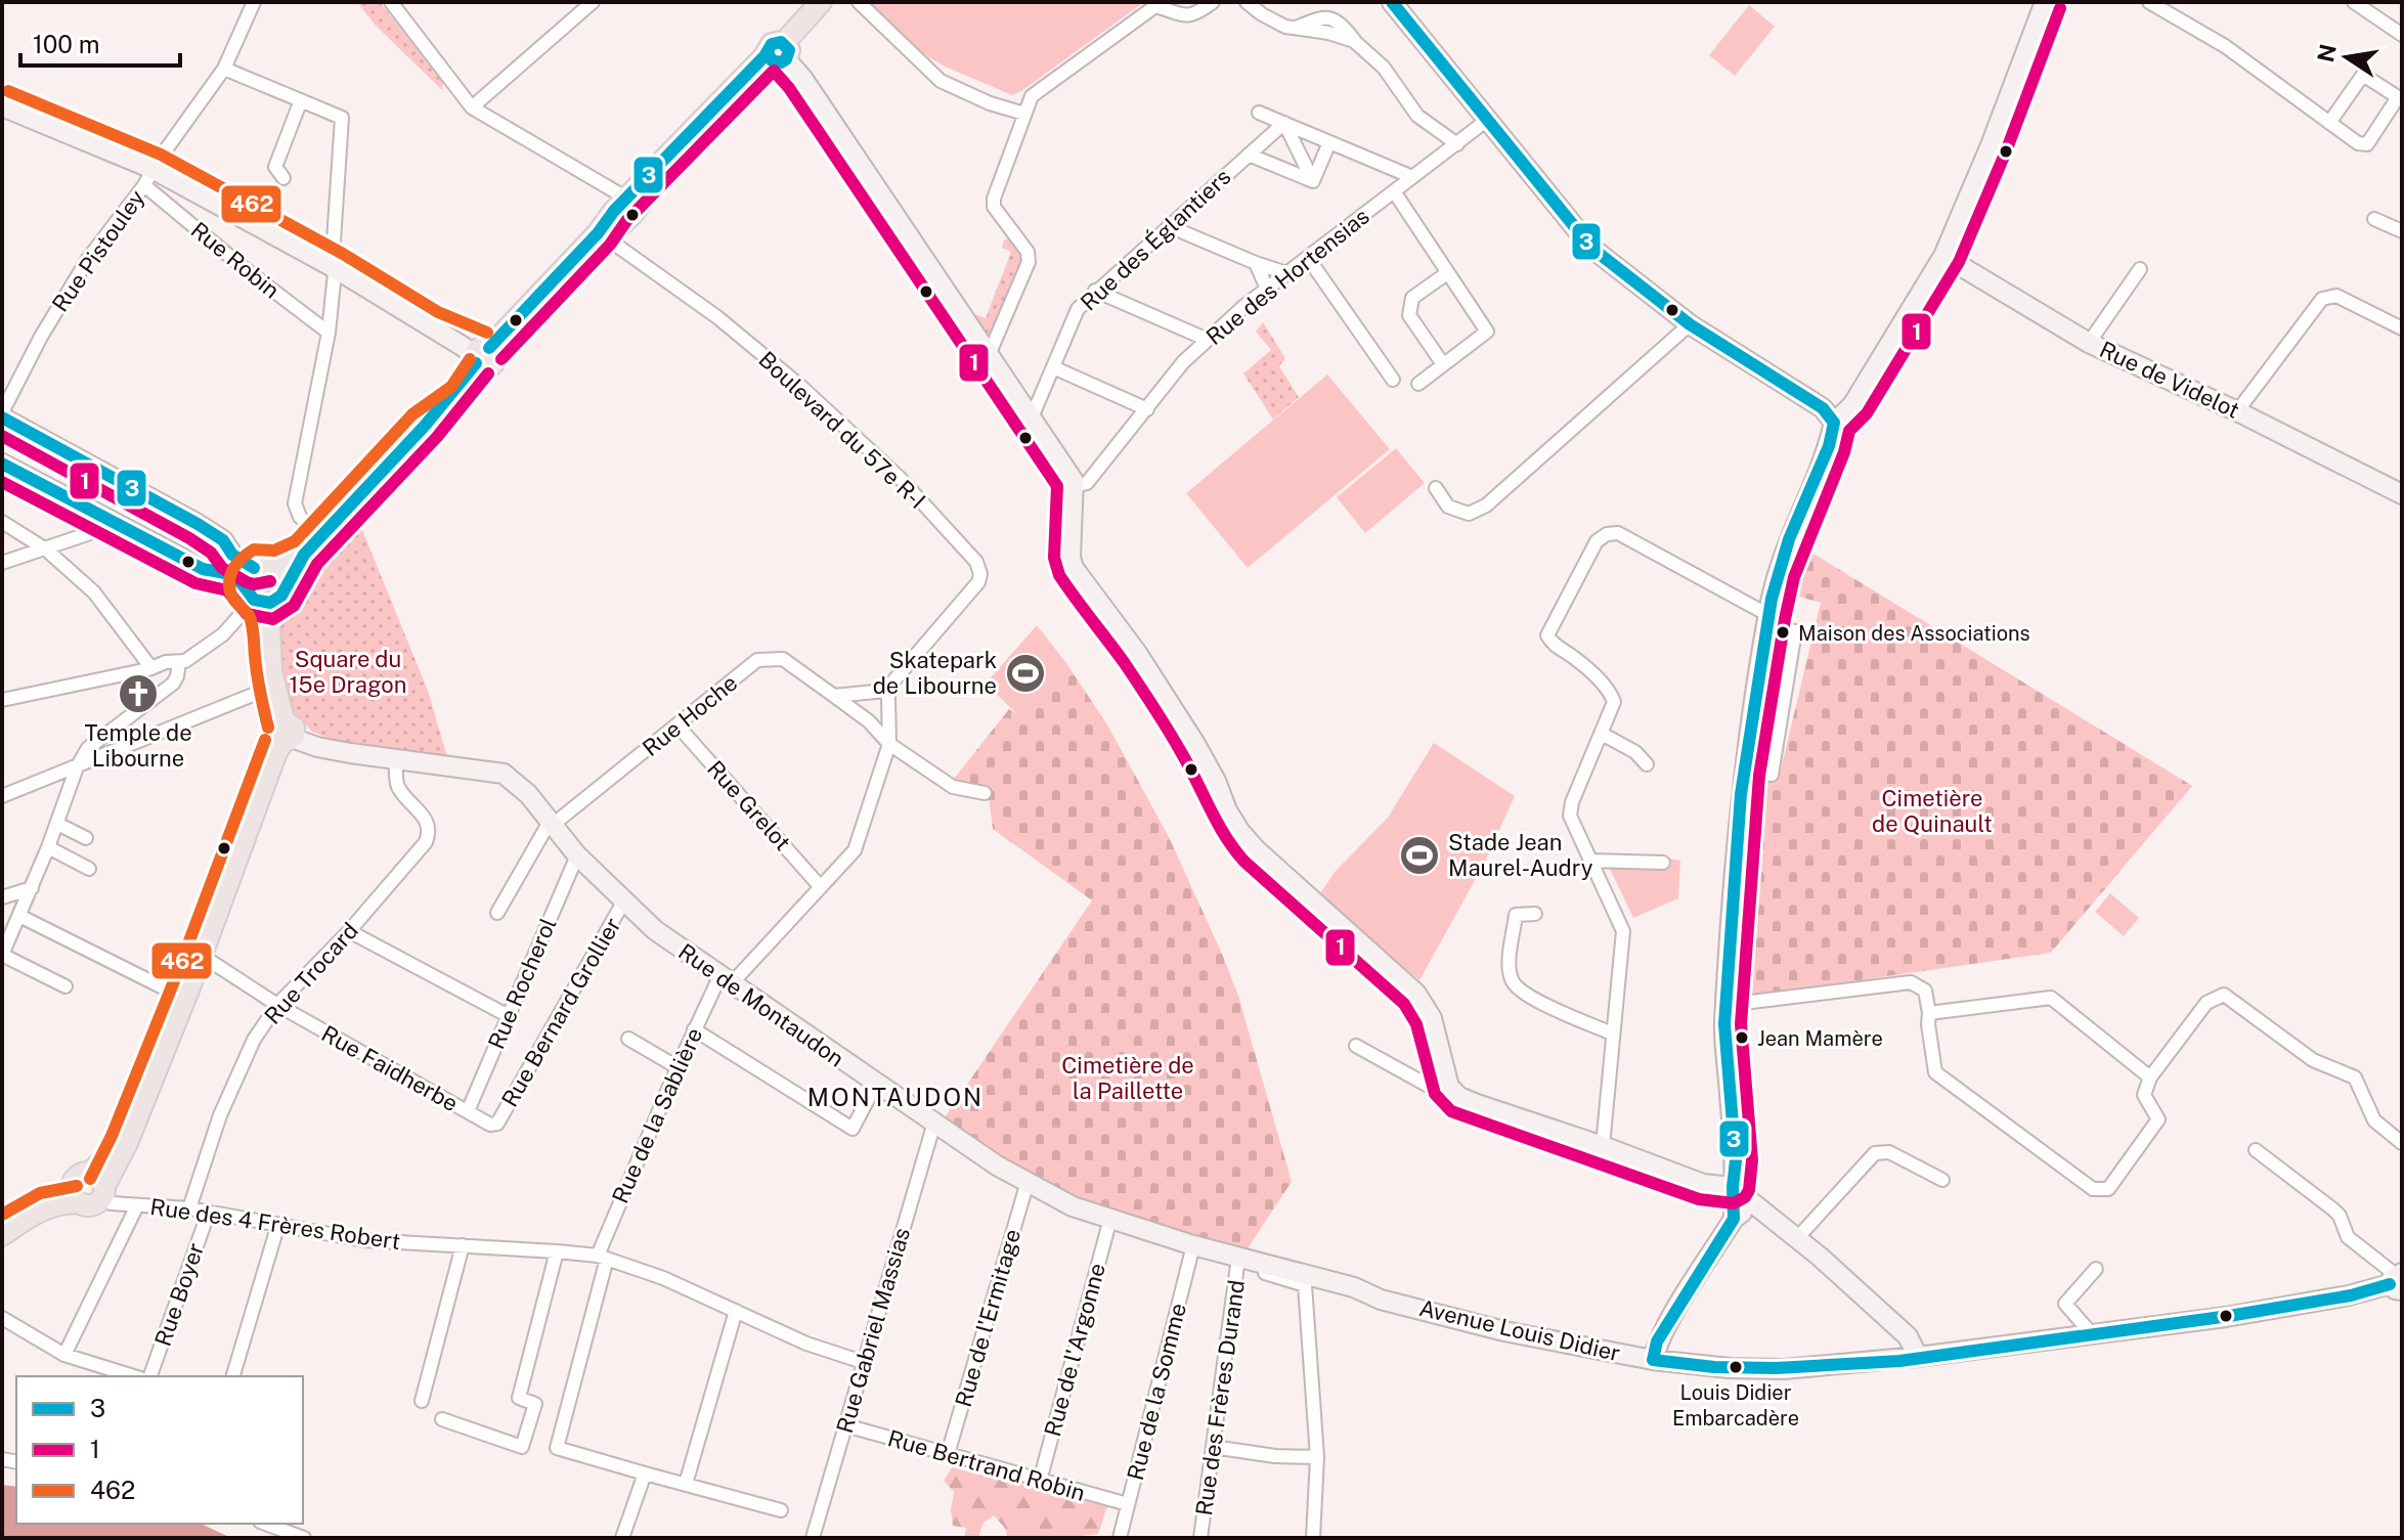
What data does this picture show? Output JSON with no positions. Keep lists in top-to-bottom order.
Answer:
{
  "streets": {
    "street": [
      "Rue des Églantiers",
      "Rue Pistouley",
      "Rue Robin",
      "Rue des Hortensias",
      "Rue de Videlot",
      "Boulevard du 57e R-I",
      "Rue Hoche",
      "Rue Grelot",
      "Rue Trocard",
      "Rue Rocherol",
      "Rue de Montaudon",
      "Rue Bernard Grollier",
      "Rue Faidherbe",
      "Rue de la Sablière",
      "Rue des 4 Frères Robert",
      "Rue Boyer",
      "Rue de l'Ermitage",
      "Rue Gabriel Massias",
      "Avenue Louis Didier",
      "Rue de l'Argonne",
      "Rue de la Somme",
      "Rue des Frères Durand",
      "Rue Bertrand Robin"
    ]
  },
  "crossings": [
    ["Rue Pistouley", "Rue Robin"],
    ["Boulevard du 57e R-I", "Rue de la Sablière"],
    ["Rue Hoche", "Rue Grelot"],
    ["Rue Hoche", "Rue de Montaudon"],
    ["Rue Hoche", "Rue de la Sablière"],
    ["Rue Grelot", "Rue de la Sablière"],
    ["Rue Trocard", "Rue de Montaudon"],
    ["Rue Trocard", "Rue Faidherbe"],
    ["Rue Trocard", "Rue des 4 Frères Robert"],
    ["Rue Rocherol", "Rue de Montaudon"],
    ["Rue Rocherol", "Rue Faidherbe"],
    ["Rue de Montaudon", "Rue Bernard Grollier"],
    ["Rue de Montaudon", "Rue de la Sablière"],
    ["Rue de Montaudon", "Rue de l'Ermitage"],
    ["Rue de Montaudon", "Rue Gabriel Massias"],
    ["Rue de Montaudon", "Avenue Louis Didier"],
    ["Rue de Montaudon", "Rue de l'Argonne"],
    ["Rue de Montaudon", "Rue de la Somme"],
    ["Rue de Montaudon", "Rue des Frères Durand"],
    ["Rue Bernard Grollier", "Rue Faidherbe"],
    ["Rue de la Sablière", "Rue des 4 Frères Robert"],
    ["Rue des 4 Frères Robert", "Rue Boyer"],
    ["Rue des 4 Frères Robert", "Rue Gabriel Massias"],
    ["Rue de l'Ermitage", "Rue Bertrand Robin"],
    ["Rue Gabriel Massias", "Rue Bertrand Robin"],
    ["Rue de l'Argonne", "Rue Bertrand Robin"],
    ["Rue de la Somme", "Rue Bertrand Robin"]
  ],
  "districts": ["MONTAUDON"],
  "parks": ["Square du 15e Dragon", "Cimetière de Quinault", "Cimetière de la Paillette"],
  "places": {
    "other": ["Maison des Associations", "Jean Mamère", "Louis Didier Embarcadère"],
    "sports": ["Skatepark de Libourne", "Stade Jean Maurel-Audry"],
    "church": ["Temple de Libourne"]
  },
  "lines": ["transit line 3", "transit line 1", "transit line 462"],
  "legend": ["3", "1", "462"],
  "scale_bar": "100 m",
  "north": "left"
}
